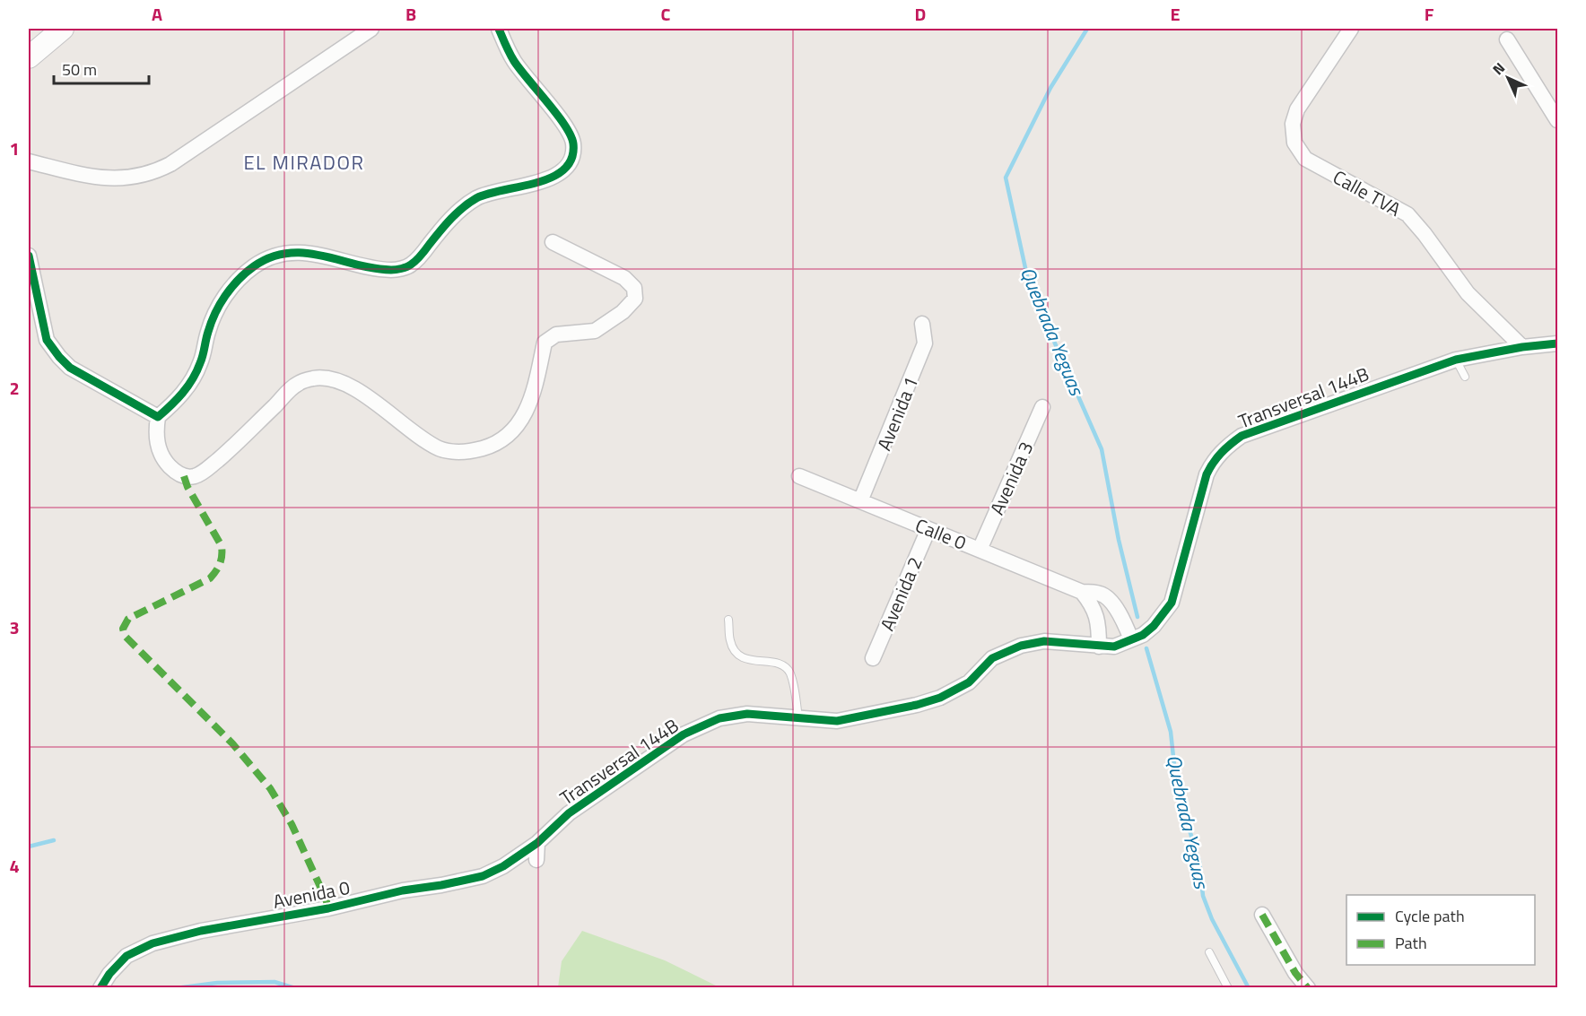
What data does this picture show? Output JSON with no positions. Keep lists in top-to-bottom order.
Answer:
{
  "streets": {
    "street": [
      "Calle TVA",
      "Transversal 144B",
      "Avenida 1",
      "Avenida 3",
      "Calle 0",
      "Avenida 2",
      "Avenida 0"
    ]
  },
  "crossings": [
    ["Calle TVA", "Transversal 144B"],
    ["Transversal 144B", "Calle 0"],
    ["Transversal 144B", "Avenida 0"],
    ["Avenida 1", "Calle 0"],
    ["Avenida 3", "Calle 0"],
    ["Calle 0", "Avenida 2"]
  ],
  "districts": ["EL MIRADOR"],
  "water": ["Quebrada Yeguas"],
  "legend": ["Cycle path", "Path"],
  "scale_bar": "50 m",
  "north": "top left",
  "grid": {
    "columns": [
      "A",
      "B",
      "C",
      "D",
      "E",
      "F"
    ],
    "rows": [
      "1",
      "2",
      "3",
      "4"
    ]
  }
}
